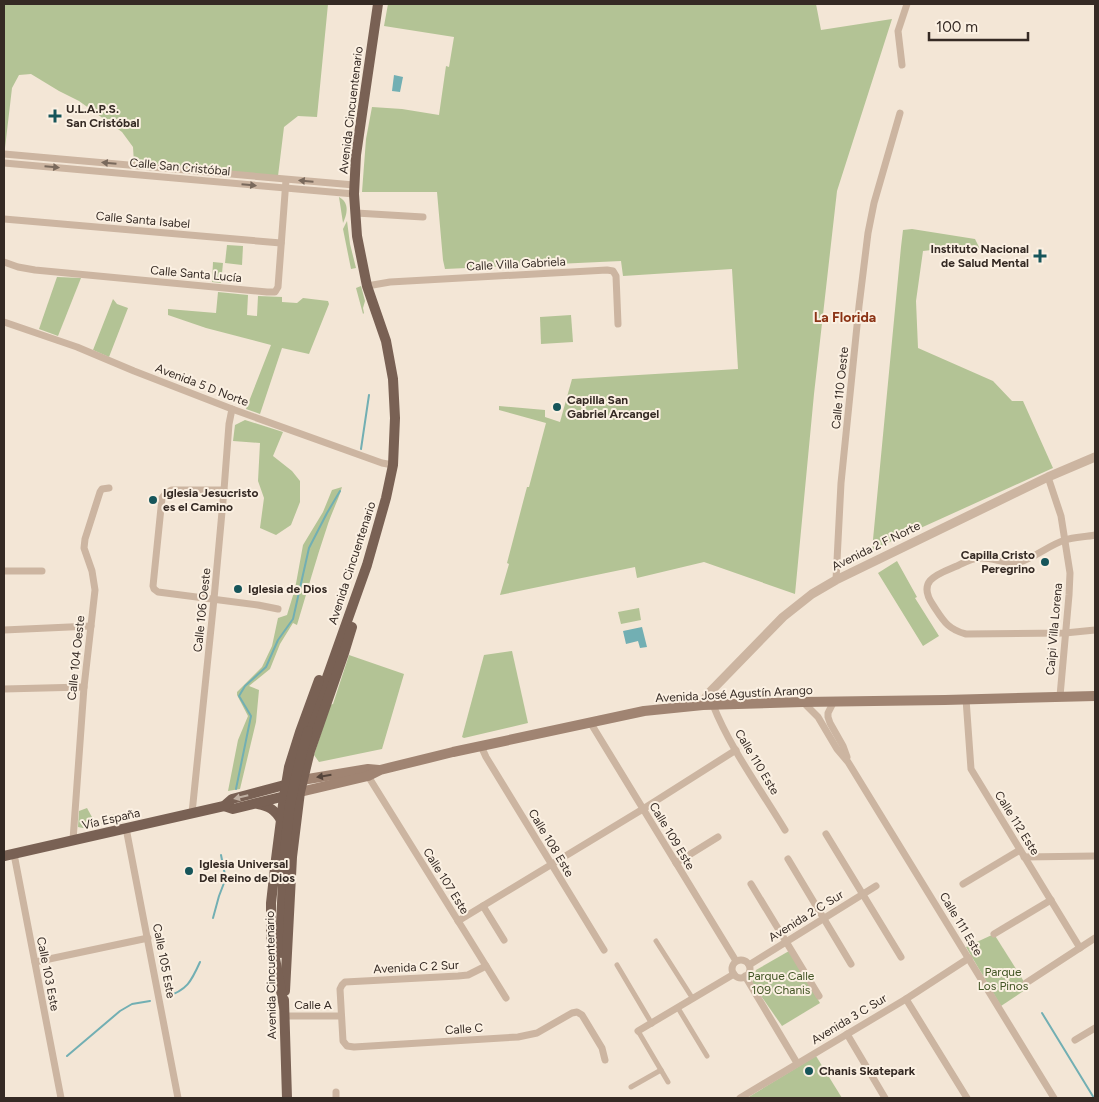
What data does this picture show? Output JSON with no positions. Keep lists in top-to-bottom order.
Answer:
{
  "streets": {
    "main road": ["Avenida Cincuentenario", "Avenida José Agustín Arango", "Vía España"],
    "street": [
      "Calle San Cristóbal",
      "Calle Santa Isabel",
      "Calle Villa Gabriela",
      "Calle Santa Lucía",
      "Avenida 5 D Norte",
      "Calle 110 Oeste",
      "Avenida 2 F Norte",
      "Calle 106 Oeste",
      "Caipi Villa Lorena",
      "Calle 104 Oeste",
      "Calle 110 Este",
      "Calle 112 Este",
      "Calle 109 Este",
      "Calle 108 Este",
      "Calle 107 Este",
      "Avenida 2 C Sur",
      "Calle 111 Este",
      "Calle 105 Este",
      "Avenida C 2 Sur",
      "Calle 103 Este",
      "Calle A",
      "Avenida 3 C Sur",
      "Calle C"
    ]
  },
  "crossings": [
    ["Avenida Cincuentenario", "Calle San Cristóbal"],
    ["Avenida Cincuentenario", "Calle Villa Gabriela"],
    ["Avenida Cincuentenario", "Avenida 5 D Norte"],
    ["Avenida Cincuentenario", "Calle A"],
    ["Calle San Cristóbal", "Calle Santa Lucía"],
    ["Calle Santa Isabel", "Calle Santa Lucía"],
    ["Avenida 5 D Norte", "Calle 106 Oeste"],
    ["Calle 110 Oeste", "Avenida 2 F Norte"],
    ["Avenida 2 F Norte", "Caipi Villa Lorena"],
    ["Avenida 2 F Norte", "Avenida José Agustín Arango"],
    ["Avenida 2 F Norte", "Calle 110 Este"],
    ["Calle 106 Oeste", "Vía España"],
    ["Caipi Villa Lorena", "Avenida José Agustín Arango"],
    ["Calle 104 Oeste", "Vía España"],
    ["Avenida José Agustín Arango", "Calle 110 Este"],
    ["Avenida José Agustín Arango", "Vía España"],
    ["Avenida José Agustín Arango", "Calle 112 Este"],
    ["Avenida José Agustín Arango", "Calle 109 Este"],
    ["Avenida José Agustín Arango", "Calle 108 Este"],
    ["Avenida José Agustín Arango", "Calle 107 Este"],
    ["Avenida José Agustín Arango", "Calle 111 Este"],
    ["Vía España", "Calle 105 Este"],
    ["Vía España", "Calle 103 Este"],
    ["Calle 109 Este", "Avenida 2 C Sur"],
    ["Calle 107 Este", "Avenida C 2 Sur"],
    ["Calle 111 Este", "Avenida 3 C Sur"],
    ["Avenida C 2 Sur", "Calle A"],
    ["Avenida C 2 Sur", "Calle C"],
    ["Calle A", "Calle C"]
  ],
  "districts": ["La Florida"],
  "parks": ["Parque Los Pinos", "Parque Calle 109 Chanis"],
  "places": {
    "health": ["U.L.A.P.S. San Cristóbal", "Instituto Nacional de Salud Mental"],
    "other": [
      "Capilla San Gabriel Arcangel",
      "Iglesia Jesucristo es el Camino",
      "Capilla Cristo Peregrino",
      "Iglesia de Dios",
      "Iglesia Universal Del Reino de Dios",
      "Chanis Skatepark"
    ]
  },
  "scale_bar": "100 m"
}
